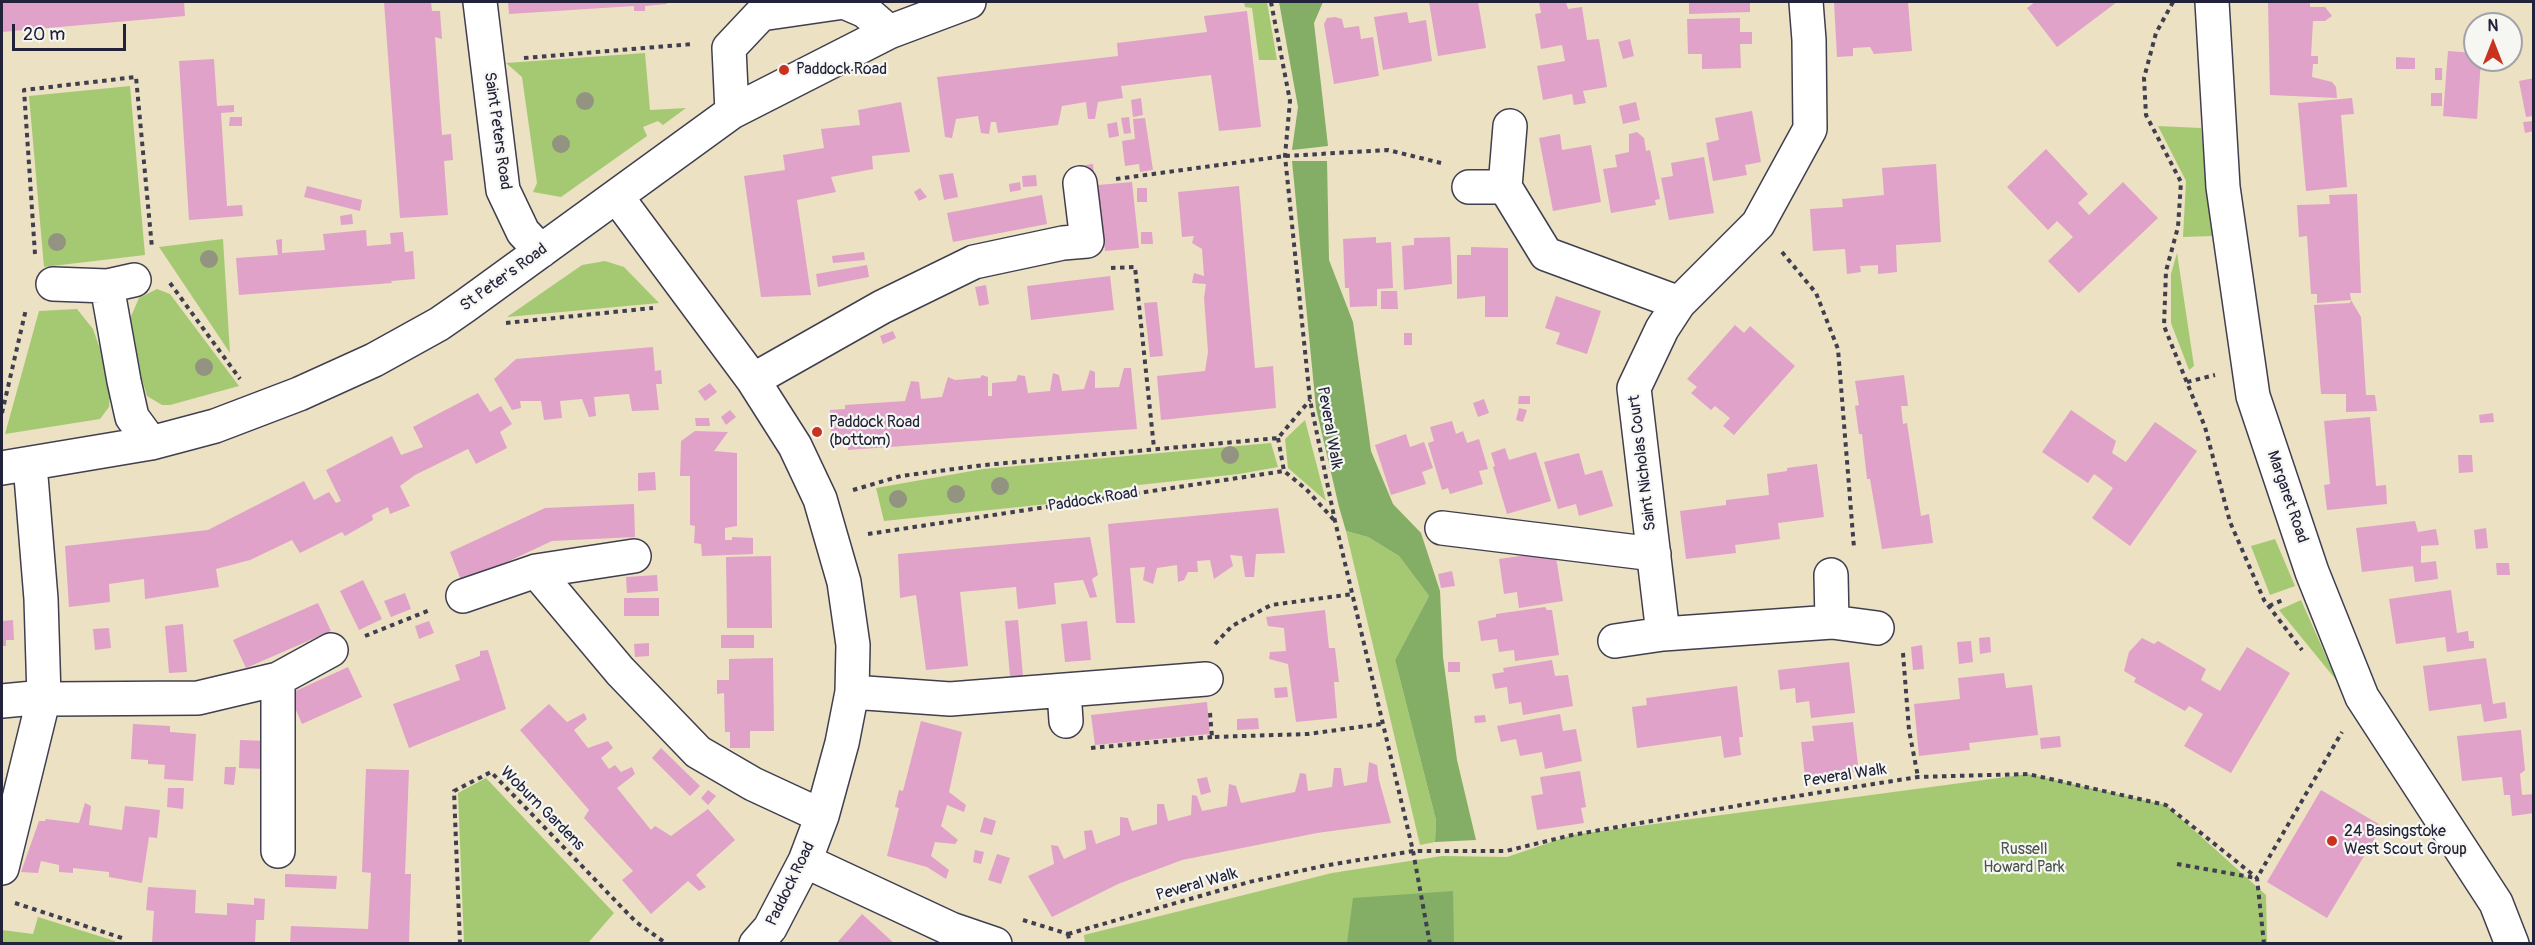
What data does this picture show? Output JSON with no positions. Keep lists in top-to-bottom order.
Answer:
{
  "streets": {
    "street": [
      "Saint Peters Road",
      "St Peter's Road",
      "Saint Nicholas Court",
      "Margaret Road",
      "Paddock Road"
    ],
    "path": ["Peveral Walk", "Woburn Gardens"]
  },
  "crossings": [
    ["Saint Peters Road", "St Peter's Road"],
    ["St Peter's Road", "Paddock Road"]
  ],
  "parks": ["Russell Howard Park"],
  "places": ["Paddock Road", "Paddock Road (bottom)", "24 Basingstoke West Scout Group"],
  "scale_bar": "20 m",
  "north": "top"
}
